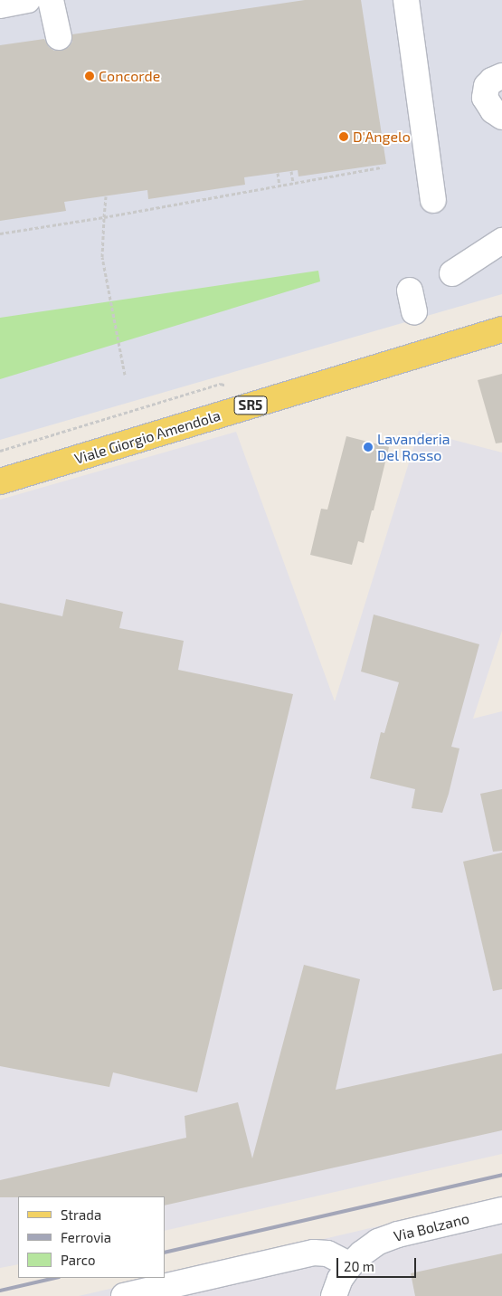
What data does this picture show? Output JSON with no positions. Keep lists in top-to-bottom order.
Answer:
{
  "streets": {
    "main road": ["SR5", "Viale Giorgio Amendola"],
    "street": ["Via Bolzano"]
  },
  "places": ["Concorde", "D'Angelo", "Lavanderia Del Rosso"],
  "legend": ["Strada", "Ferrovia", "Parco"],
  "scale_bar": "20 m"
}
